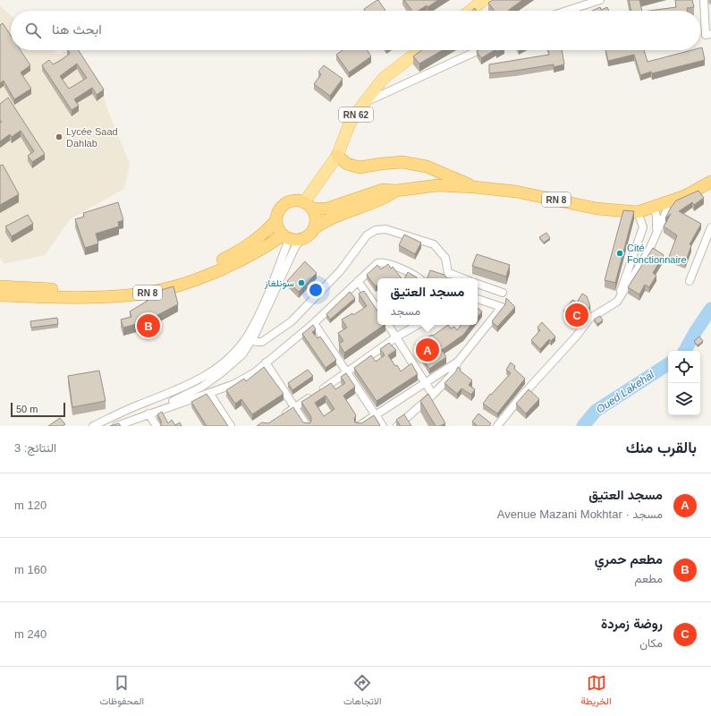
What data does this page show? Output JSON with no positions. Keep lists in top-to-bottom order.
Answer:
{
  "streets": {
    "highway": ["RN 8"],
    "main road": ["RN 62"]
  },
  "crossings": [
    ["RN 62", "RN 8"]
  ],
  "water": ["Oued Lakehal"],
  "places": ["Lycée Saad Dahlab", "Cité Fonctionnaire", "سونلغاز"],
  "scale_bar": "50 m",
  "page": {
    "search": "ابحث هنا",
    "popup": ["مسجد العتيق", "مسجد"],
    "pins": ["C", "B", "A"],
    "scale": "50 m",
    "heading": ["بالقرب منك", "النتائج: 3"],
    "list": [
      {
        "mark": "A",
        "name": "مسجد العتيق",
        "note": "مسجد · Avenue Mazani Mokhtar",
        "value": "120 m"
      },
      {
        "mark": "B",
        "name": "مطعم حمري",
        "note": "مطعم",
        "value": "160 m"
      },
      {
        "mark": "C",
        "name": "روضة زمردة",
        "note": "مكان",
        "value": "240 m"
      }
    ],
    "nav": ["الخريطة", "الاتجاهات", "المحفوظات"]
  }
}
